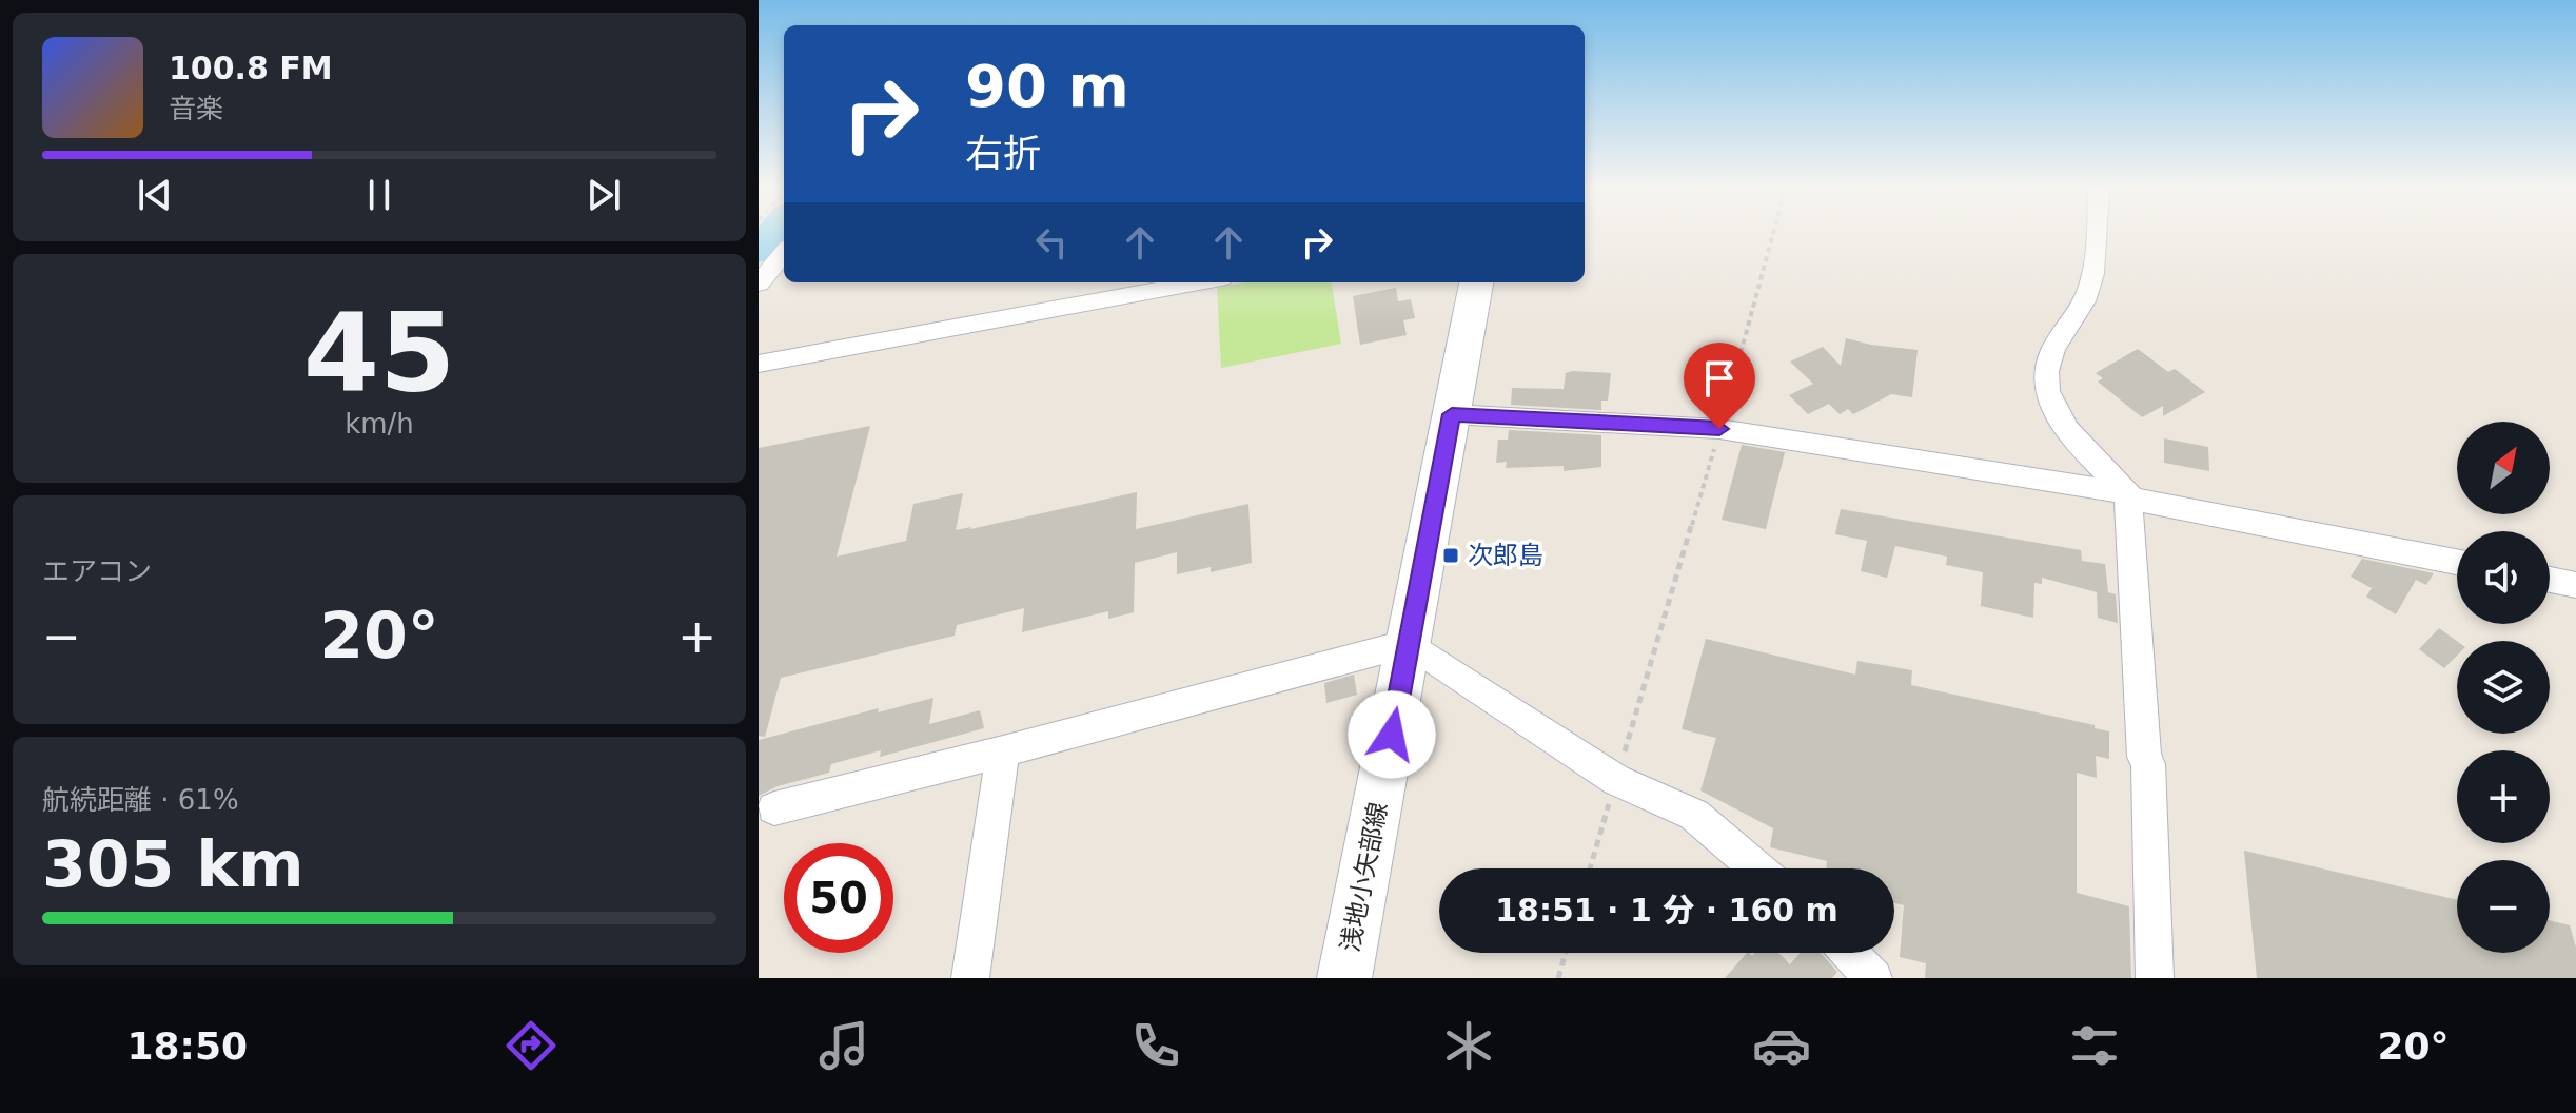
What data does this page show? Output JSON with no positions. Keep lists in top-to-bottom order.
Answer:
{
  "streets": {
    "main road": ["浅地小矢部線"]
  },
  "places": {
    "transit": ["次郎島"]
  },
  "north": "top right",
  "page": {
    "turn": ["90 m", "右折"],
    "song": ["100.8 FM", "音楽"],
    "tile": [
      ["45", "km/h"],
      "エアコン",
      ["航続距離 · 61%", "305 km"]
    ],
    "map_buttons": ["+", "−"],
    "heat": ["−", "20°", "+"],
    "limit": "50",
    "trip": "18:51 · 1 分 · 160 m",
    "tabs": ["18:50", "20°"]
  }
}
